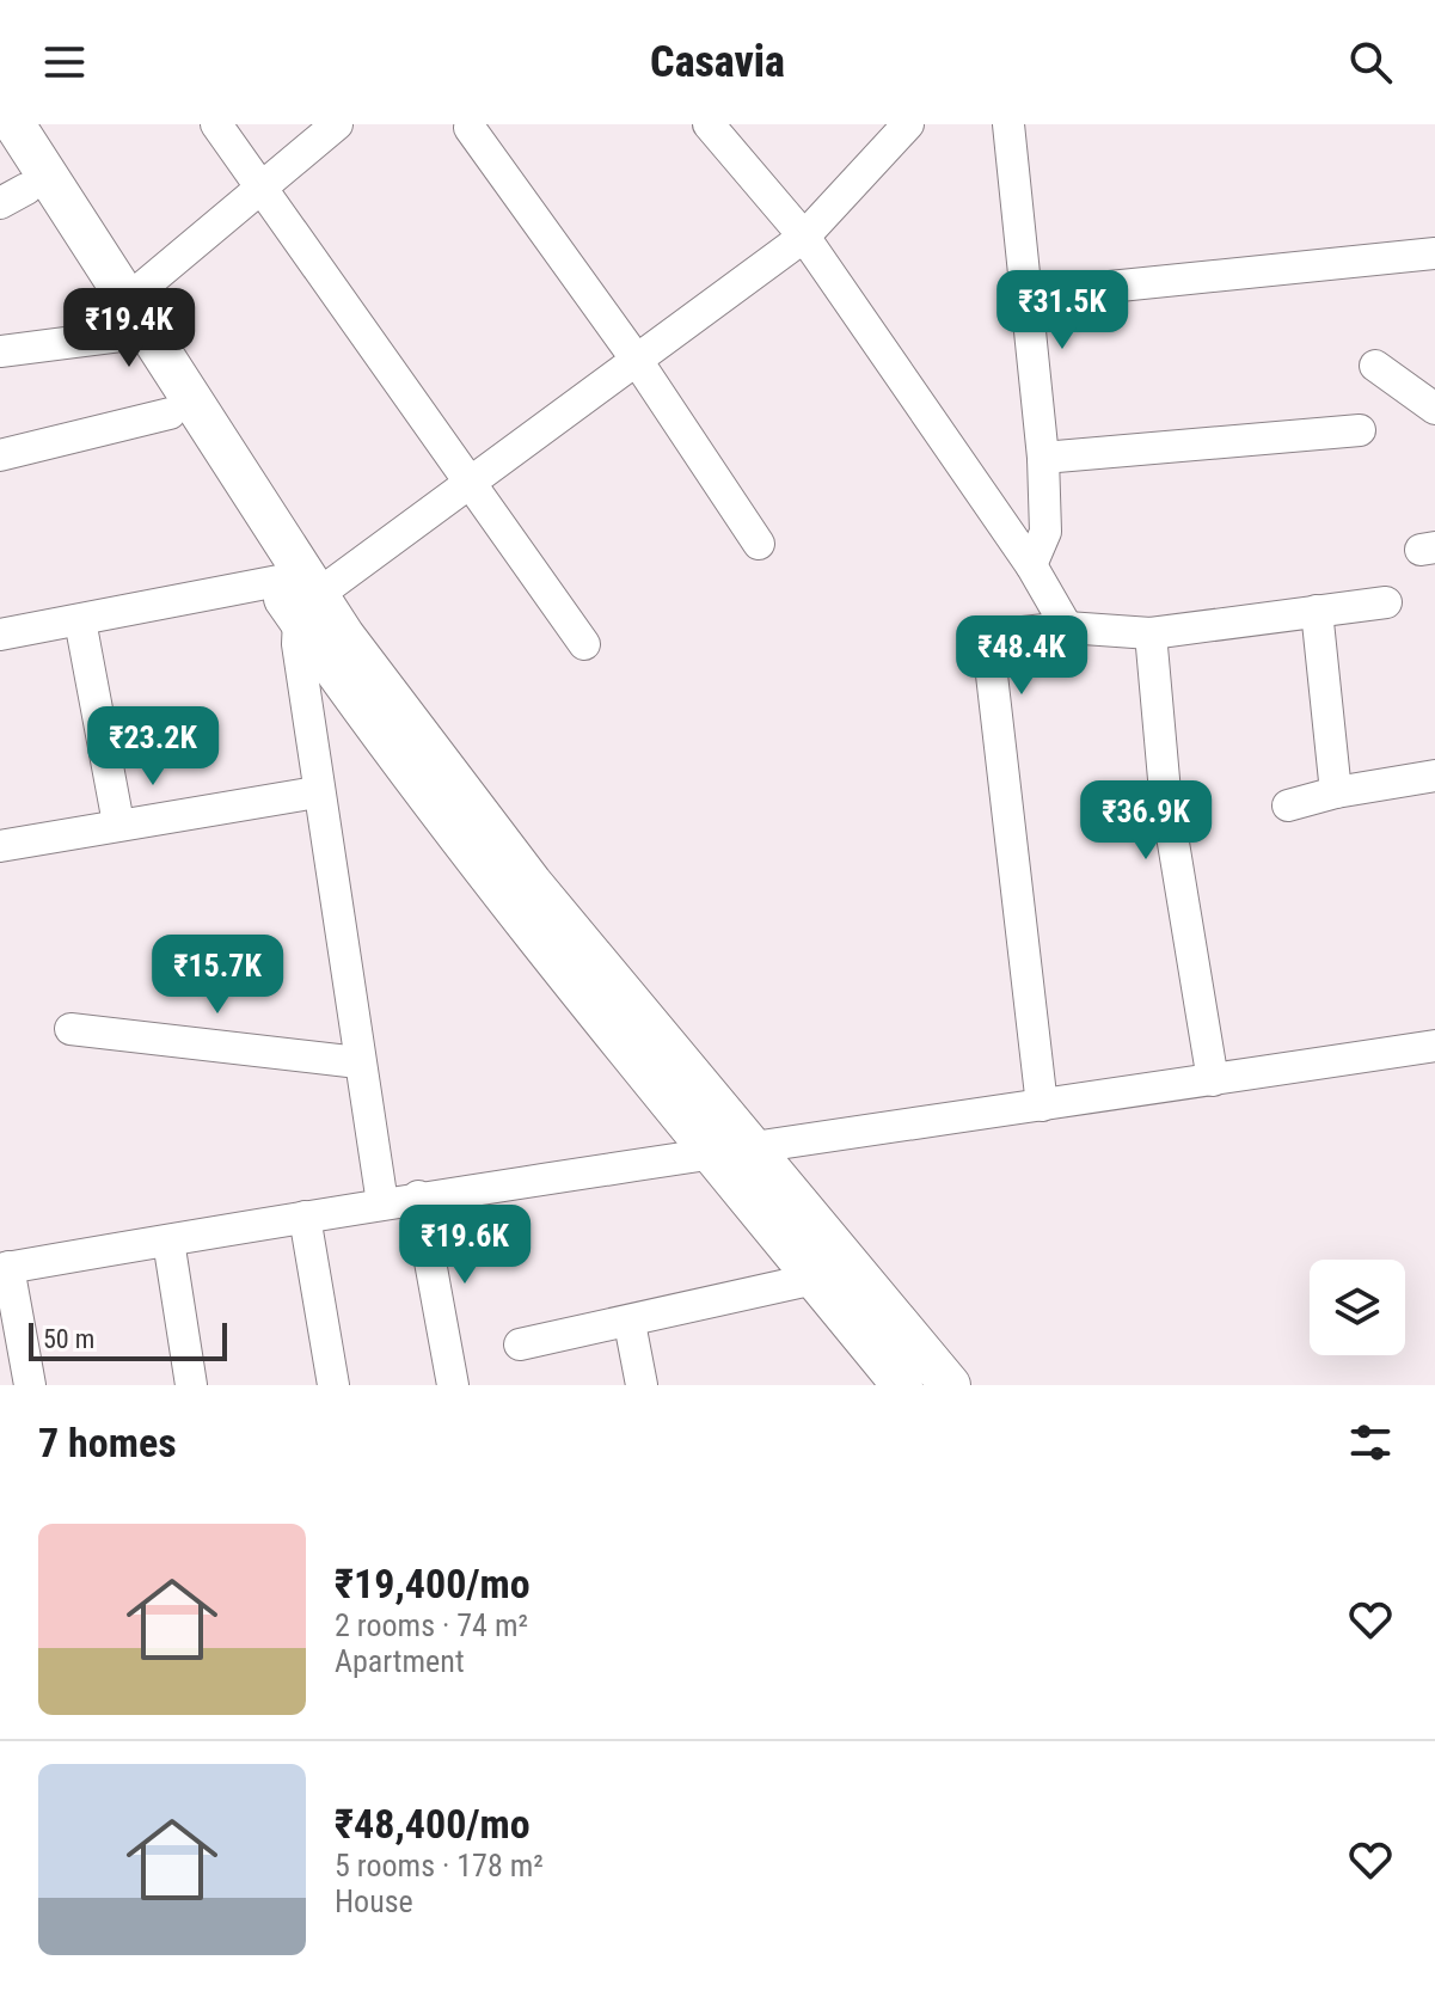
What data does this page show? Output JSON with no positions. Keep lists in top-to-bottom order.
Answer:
{
  "scale_bar": "50 m",
  "page": {
    "header": "Casavia",
    "price": [
      "₹31.5K",
      "₹19.4K",
      "₹48.4K",
      "₹23.2K",
      "₹36.9K",
      "₹15.7K",
      "₹19.6K"
    ],
    "scale": "50 m",
    "heading": "7 homes",
    "list": [
      {
        "name": "₹19,400/mo",
        "note": "2 rooms · 74 m² · Apartment"
      },
      {
        "name": "₹48,400/mo",
        "note": "5 rooms · 178 m² · House"
      }
    ]
  }
}
